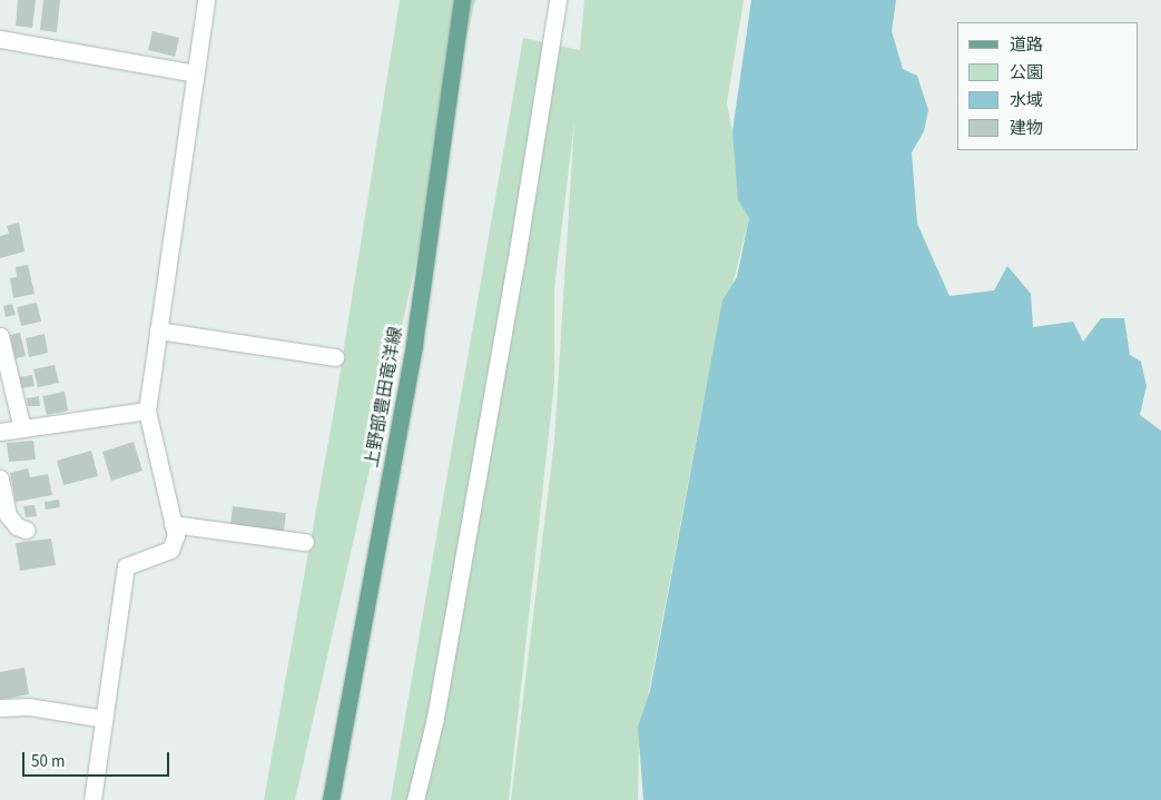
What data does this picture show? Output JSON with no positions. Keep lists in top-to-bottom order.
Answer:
{
  "streets": {
    "main road": ["上野部豊田竜洋線"]
  },
  "legend": [
    "道路",
    "公園",
    "水域",
    "建物"
  ],
  "scale_bar": "50 m"
}
